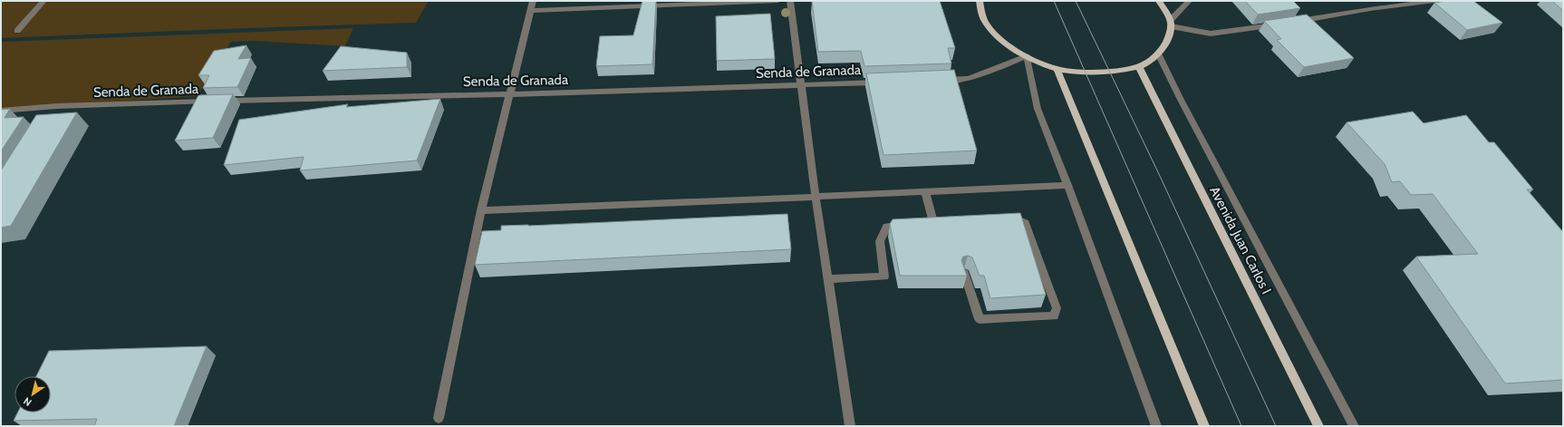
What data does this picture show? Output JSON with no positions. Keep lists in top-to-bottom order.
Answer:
{
  "streets": {
    "main road": ["Avenida Juan Carlos I"],
    "street": ["Senda de Granada"]
  },
  "north": "bottom left"
}
